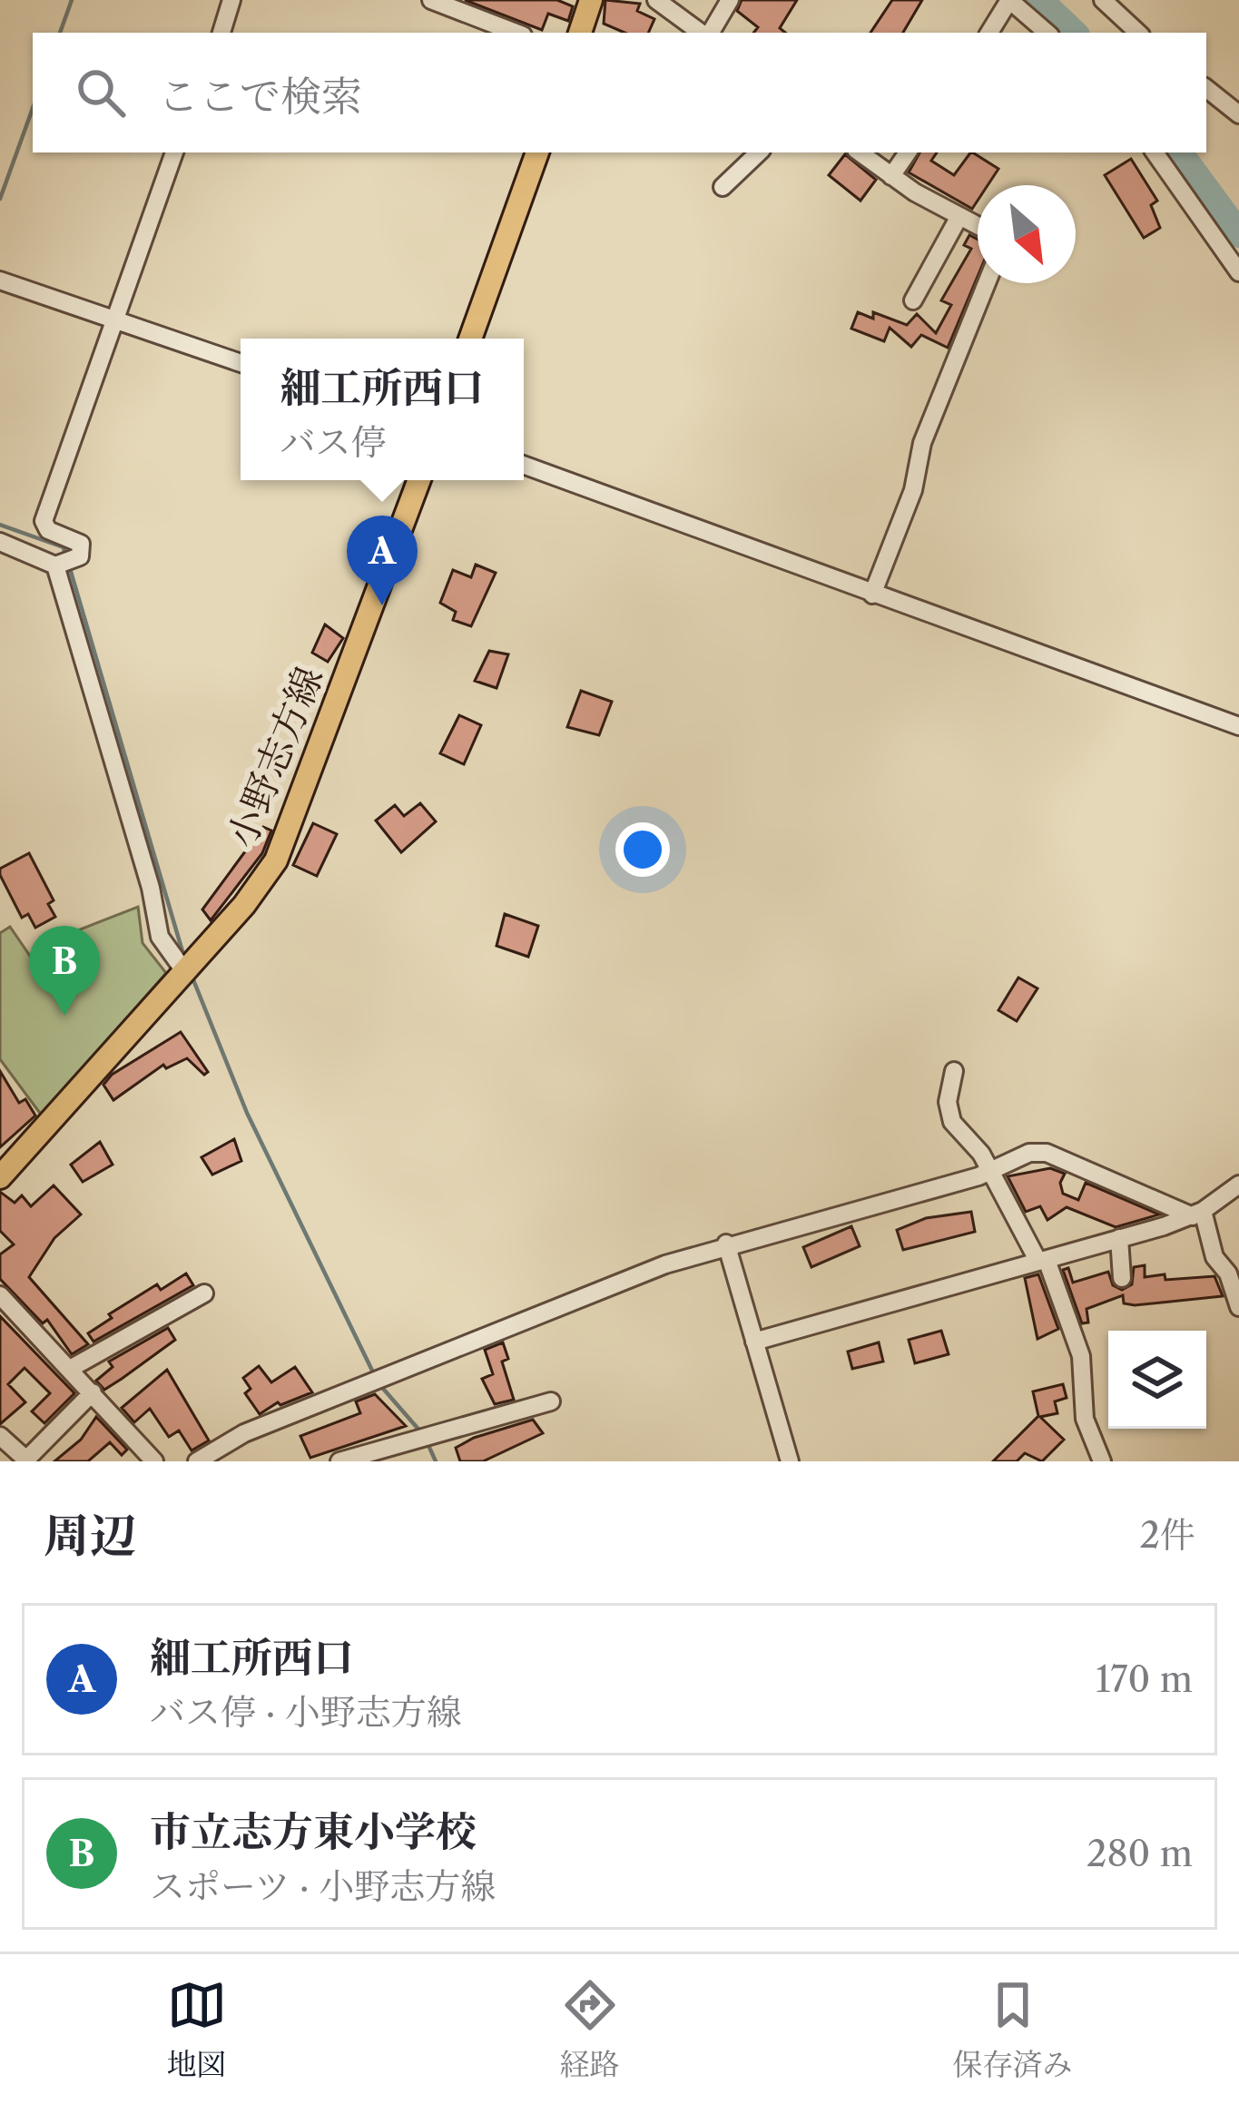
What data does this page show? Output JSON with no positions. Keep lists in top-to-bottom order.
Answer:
{
  "streets": {
    "main road": ["小野志方線"]
  },
  "north": "bottom right",
  "page": {
    "search": "ここで検索",
    "popup": ["細工所西口", "バス停"],
    "pins": ["A", "B"],
    "heading": ["周辺", "2件"],
    "list": [
      {
        "mark": "A",
        "name": "細工所西口",
        "note": "バス停 · 小野志方線",
        "value": "170 m"
      },
      {
        "mark": "B",
        "name": "市立志方東小学校",
        "note": "スポーツ · 小野志方線",
        "value": "280 m"
      }
    ],
    "nav": ["地図", "経路", "保存済み"]
  }
}
